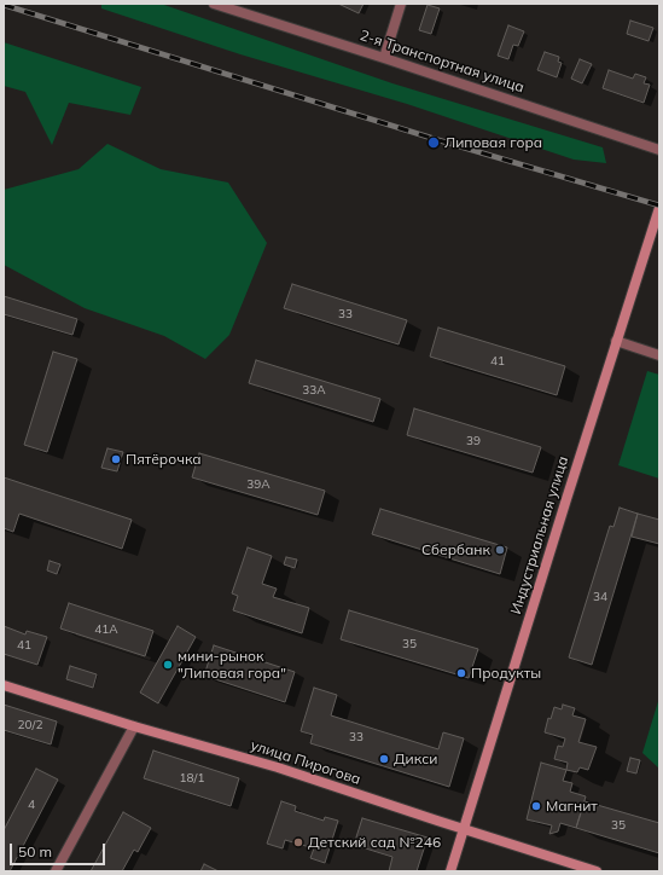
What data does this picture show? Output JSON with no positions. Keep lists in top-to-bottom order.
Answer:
{
  "streets": {
    "street": ["2-я Транспортная улица", "Индустриальная улица", "улица Пирогова"]
  },
  "crossings": [
    ["Индустриальная улица", "улица Пирогова"]
  ],
  "places": [
    "Липовая гора",
    "Пятёрочка",
    "Сбербанк",
    "мини-рынок \"Липовая гора\"",
    "Продукты",
    "Дикси",
    "Магнит",
    "Детский сад №246"
  ],
  "house_numbers": [
    "33",
    "41",
    "33А",
    "39",
    "39А",
    "34",
    "41А",
    "35",
    "41",
    "20/2",
    "33",
    "18/1",
    "4",
    "35"
  ],
  "scale_bar": "50 m"
}
